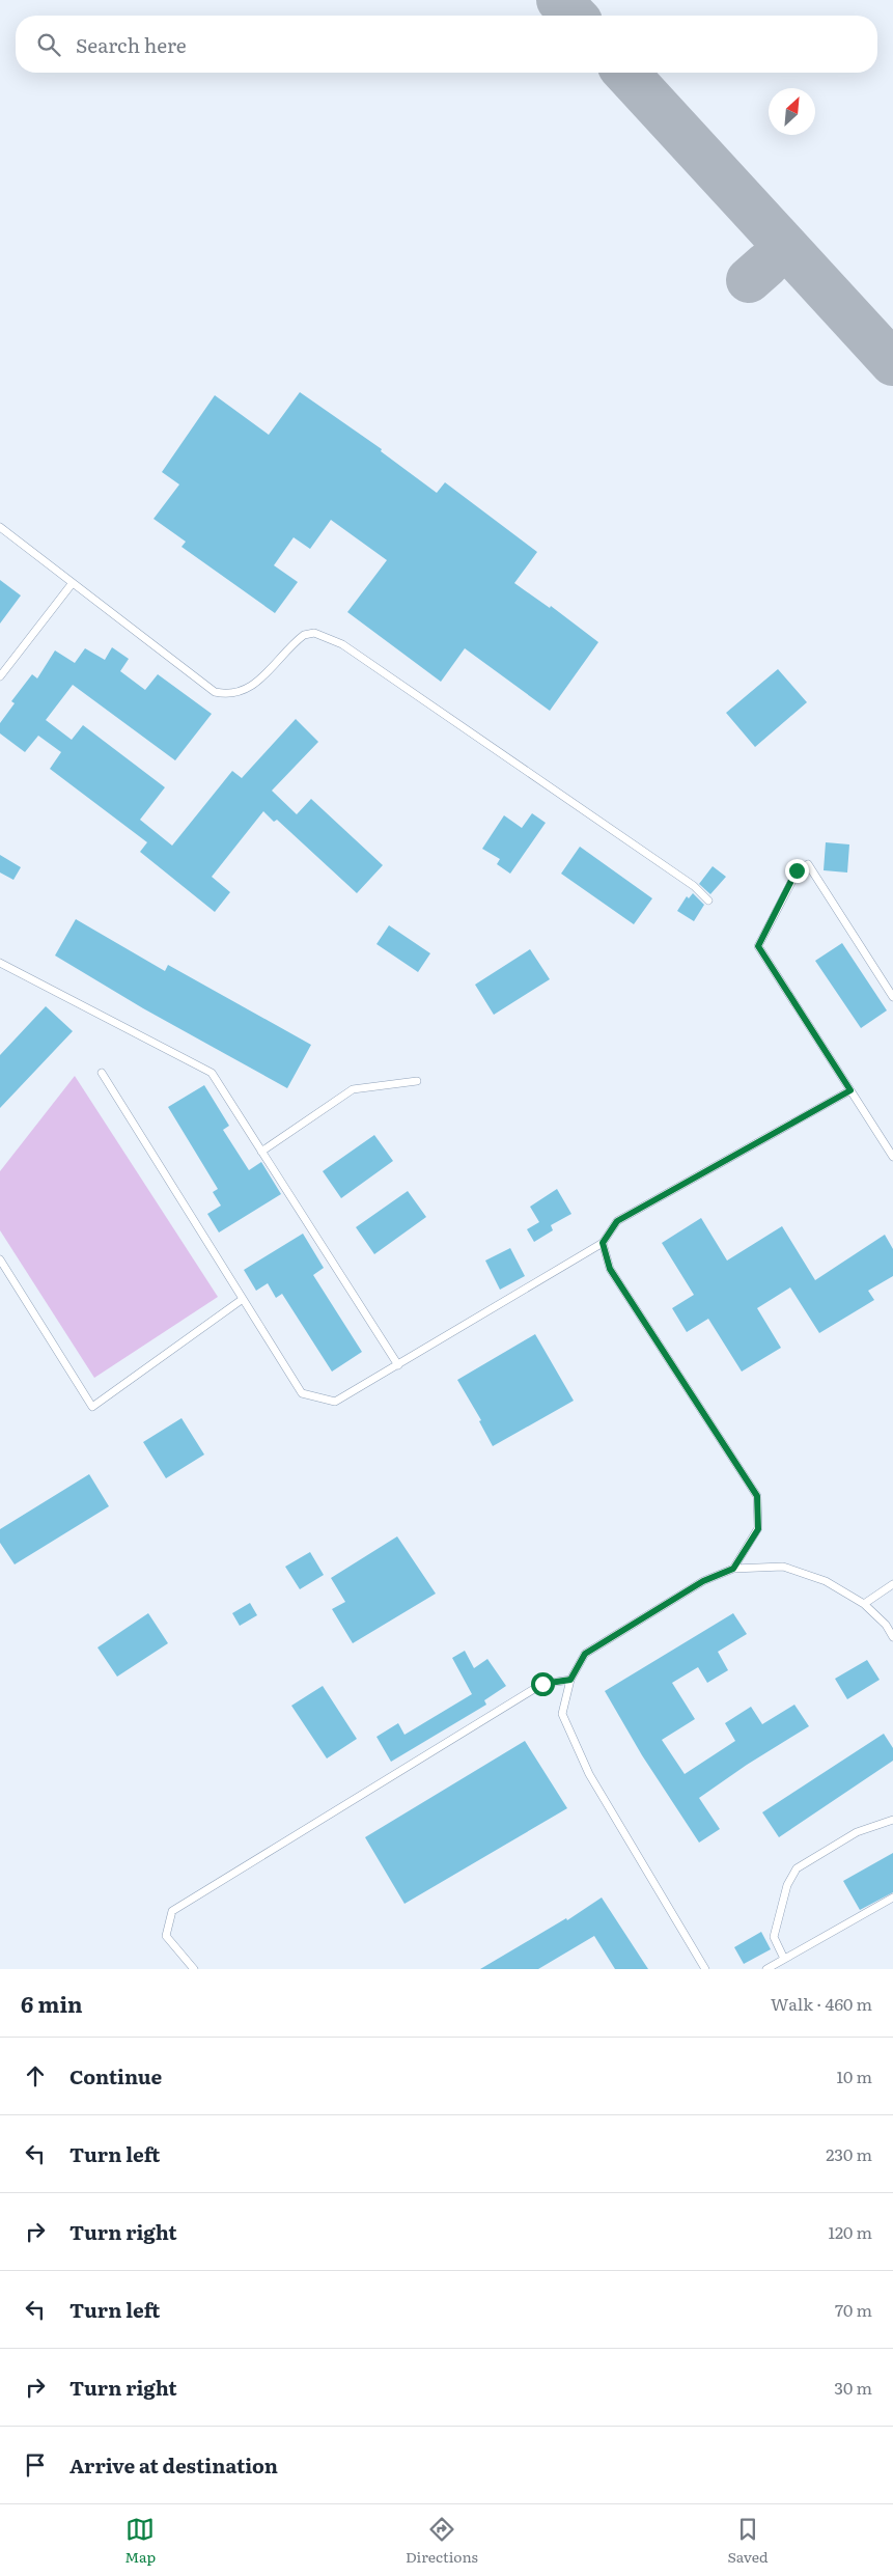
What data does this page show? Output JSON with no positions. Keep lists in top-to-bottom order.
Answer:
{
  "north": "top right",
  "page": {
    "search": "Search here",
    "heading": ["6 min", "Walk · 460 m"],
    "list": [
      ["Continue", "10 m"],
      ["Turn left", "230 m"],
      ["Turn right", "120 m"],
      ["Turn left", "70 m"],
      ["Turn right", "30 m"],
      "Arrive at destination"
    ],
    "nav": ["Map", "Directions", "Saved"]
  }
}
